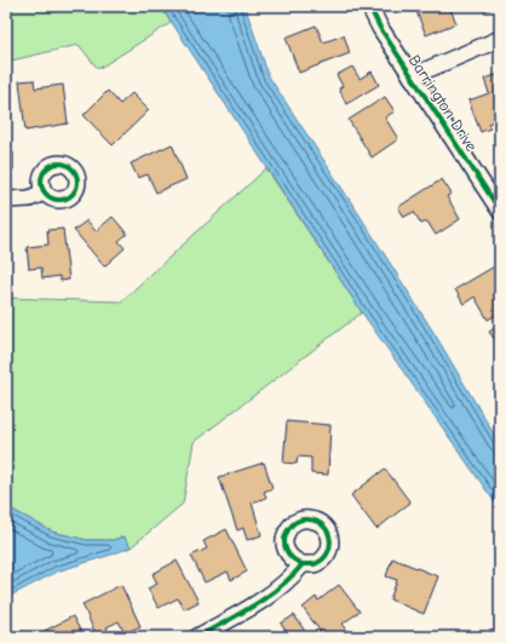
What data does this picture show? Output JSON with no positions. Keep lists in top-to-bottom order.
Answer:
{
  "streets": {
    "street": ["Barrington Drive"]
  }
}
